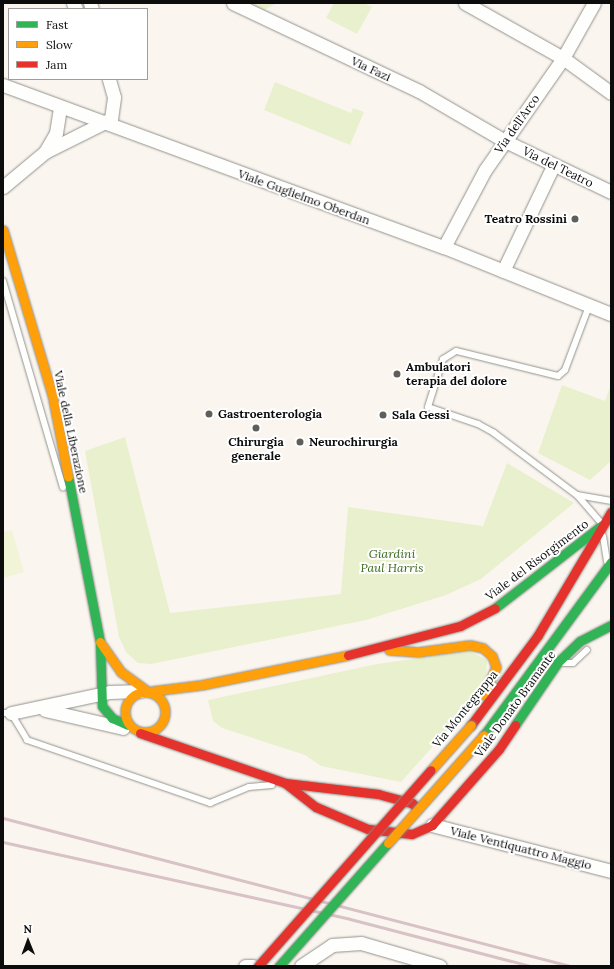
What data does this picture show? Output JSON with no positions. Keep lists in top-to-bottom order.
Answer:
{
  "streets": {
    "street": [
      "Via Fazi",
      "Via dell'Arco",
      "Via del Teatro",
      "Viale Guglielmo Oberdan",
      "Viale della Liberazione",
      "Viale del Risorgimento",
      "Viale Donato Bramante",
      "Via Montegrappa",
      "Viale Ventiquattro Maggio"
    ]
  },
  "crossings": [
    ["Via Fazi", "Via dell'Arco"],
    ["Via Fazi", "Via del Teatro"],
    ["Via dell'Arco", "Via del Teatro"],
    ["Via dell'Arco", "Viale Guglielmo Oberdan"],
    ["Viale della Liberazione", "Viale del Risorgimento"],
    ["Viale del Risorgimento", "Via Montegrappa"],
    ["Viale Donato Bramante", "Viale Ventiquattro Maggio"]
  ],
  "parks": ["Giardini Paul Harris"],
  "places": [
    "Teatro Rossini",
    "Ambulatori terapia del dolore",
    "Gastroenterologia",
    "Sala Gessi",
    "Chirurgia generale",
    "Neurochirurgia"
  ],
  "legend": ["Fast", "Slow", "Jam"],
  "north": "top"
}
